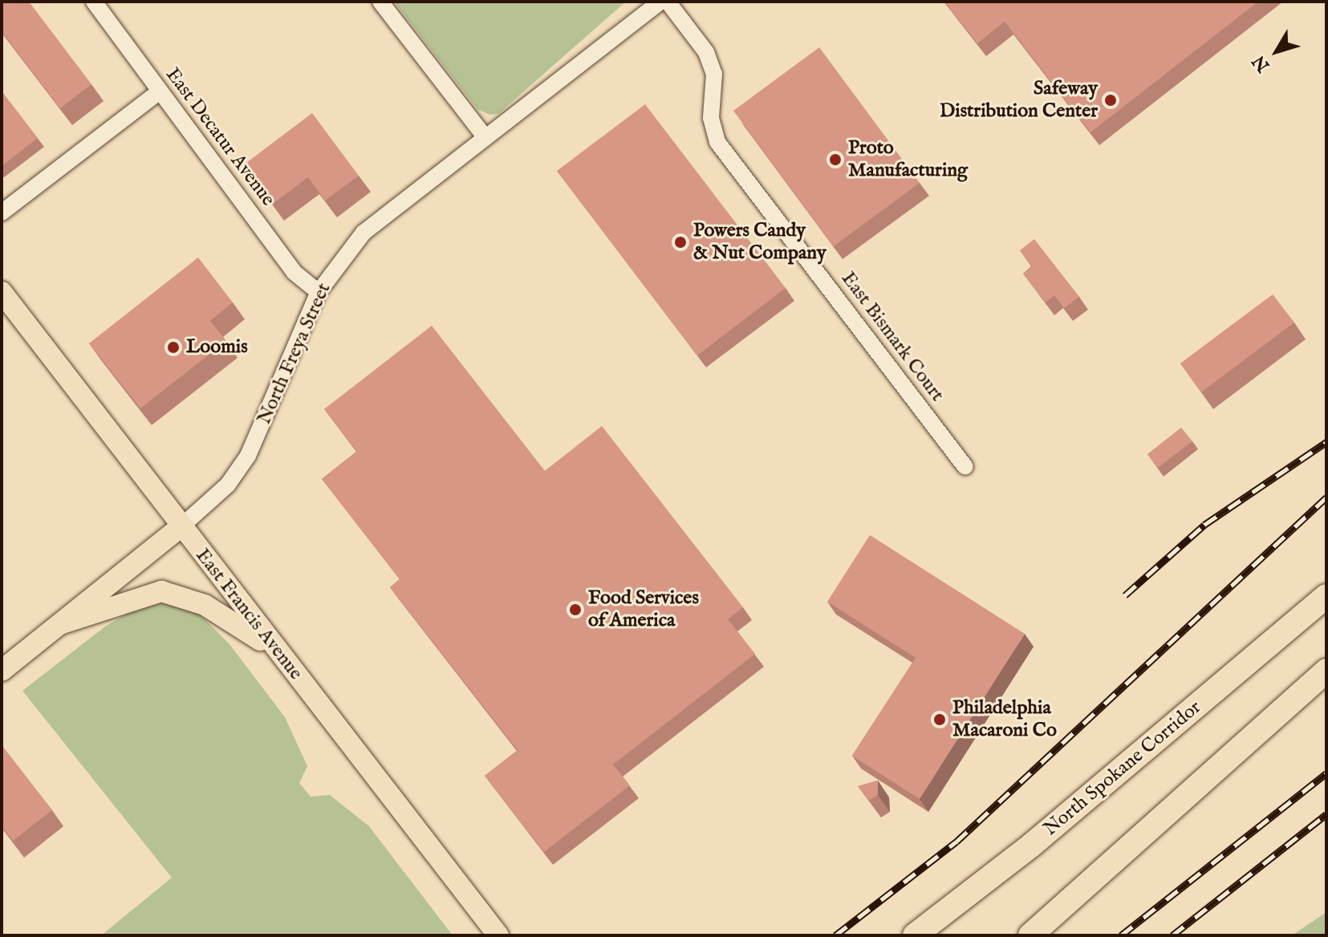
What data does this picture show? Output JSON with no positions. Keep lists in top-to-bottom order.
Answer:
{
  "streets": {
    "highway": ["North Spokane Corridor"],
    "main road": ["North Freya Street", "East Francis Avenue"],
    "street": ["East Decatur Avenue", "East Bismark Court"]
  },
  "crossings": [
    ["East Decatur Avenue", "North Freya Street"],
    ["North Freya Street", "East Francis Avenue"]
  ],
  "places": [
    "Safeway Distribution Center",
    "Proto Manufacturing",
    "Powers Candy & Nut Company",
    "Loomis",
    "Food Services of America",
    "Philadelphia Macaroni Co"
  ],
  "north": "bottom left"
}
